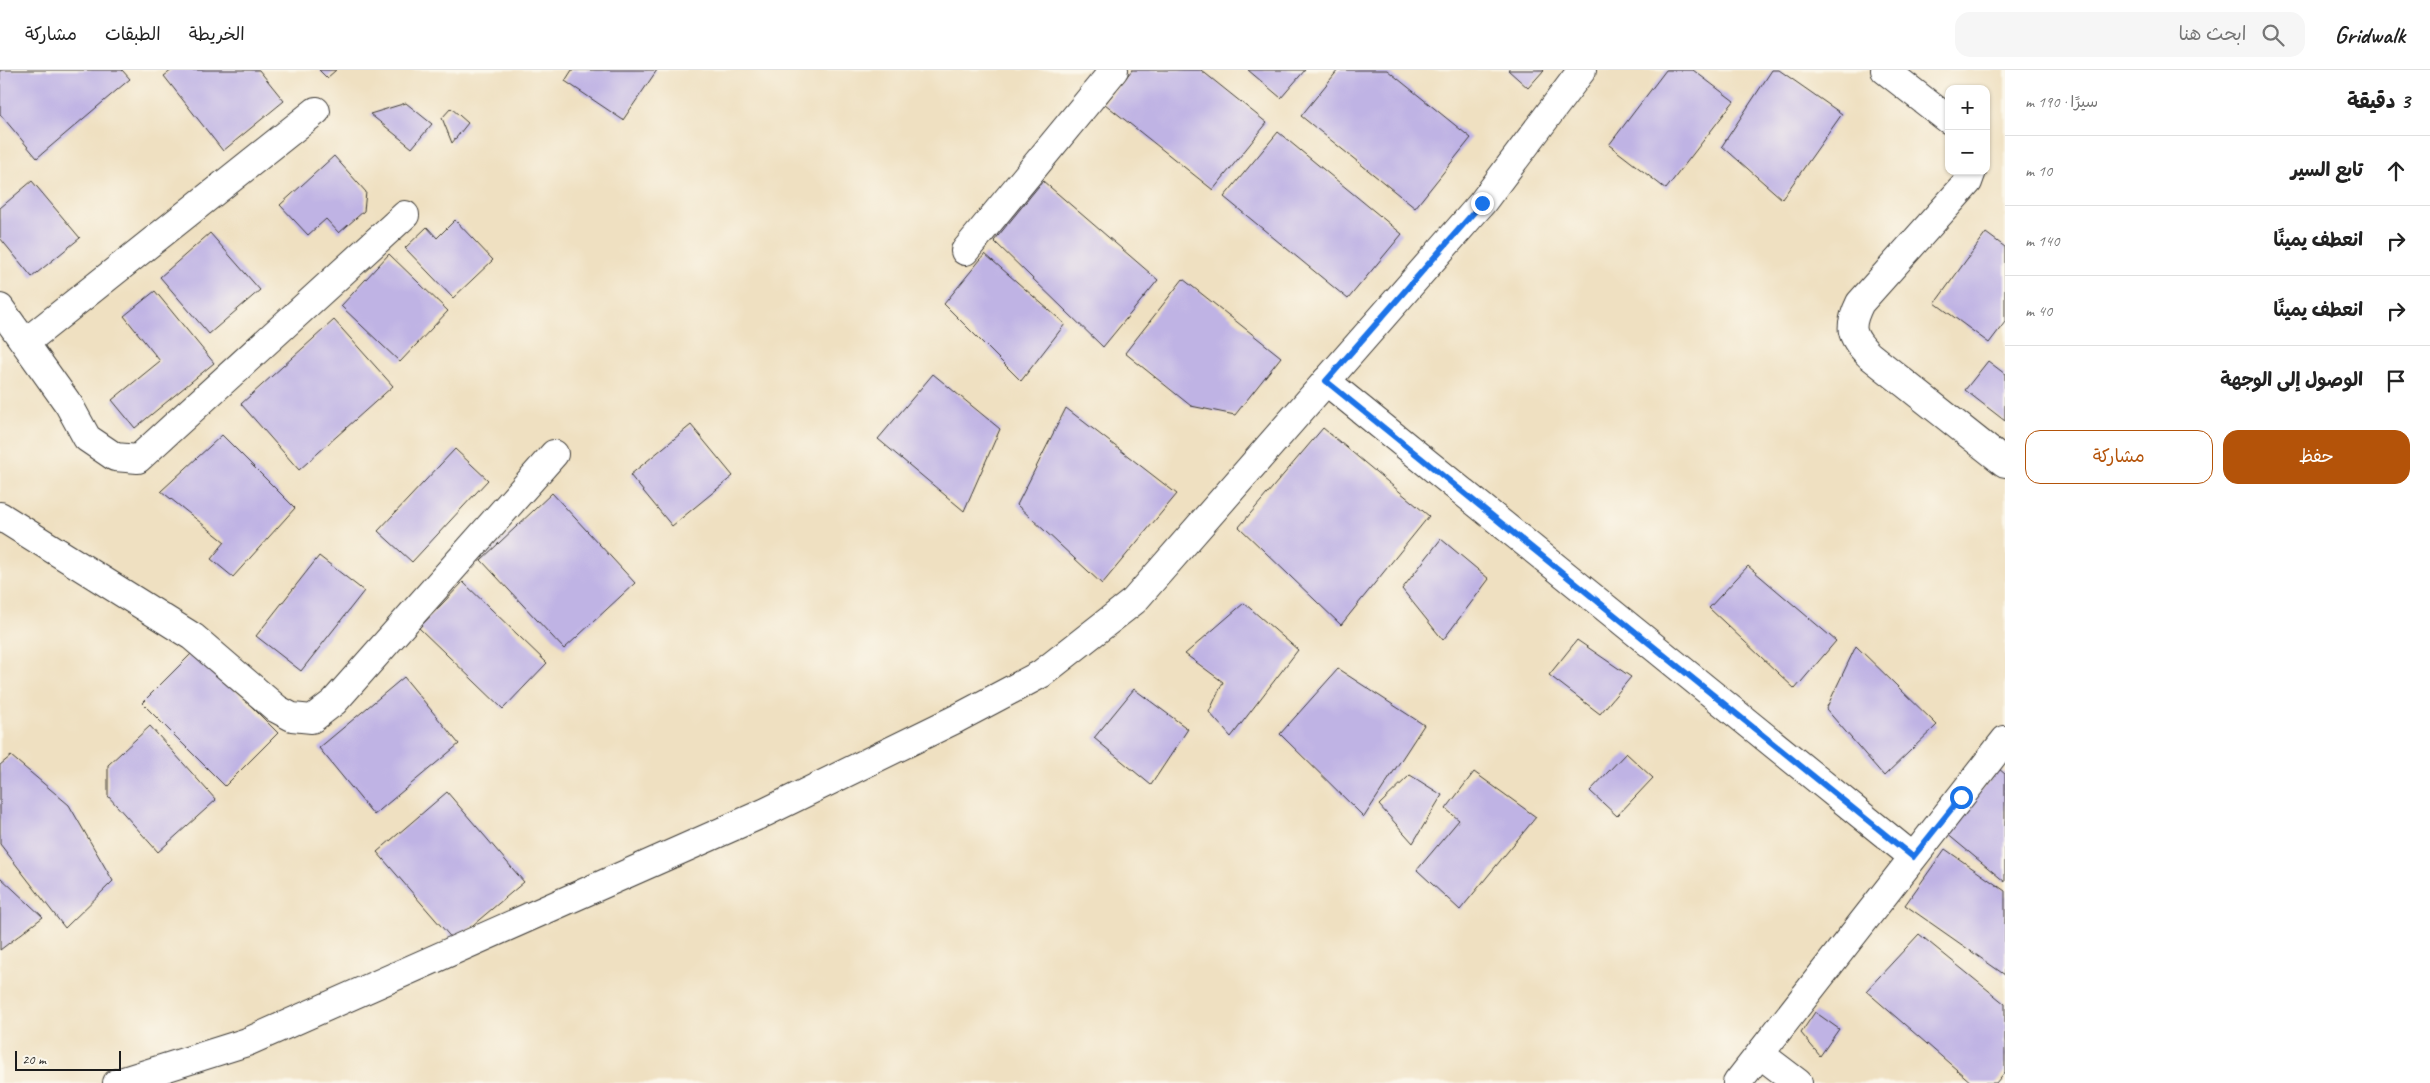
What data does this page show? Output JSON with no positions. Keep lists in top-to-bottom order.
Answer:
{
  "scale_bar": "20 m",
  "page": {
    "header": "Gridwalk",
    "search": "ابحث هنا",
    "nav": ["الخريطة", "الطبقات", "مشاركة"],
    "heading": ["3 دقيقة", "سيرًا · 190 m"],
    "map_buttons": ["+", "−"],
    "list": [
      ["تابع السير", "10 m"],
      ["انعطف يمينًا", "140 m"],
      ["انعطف يمينًا", "40 m"],
      "الوصول إلى الوجهة"
    ],
    "buttons": ["حفظ", "مشاركة"],
    "scale": "20 m"
  }
}
